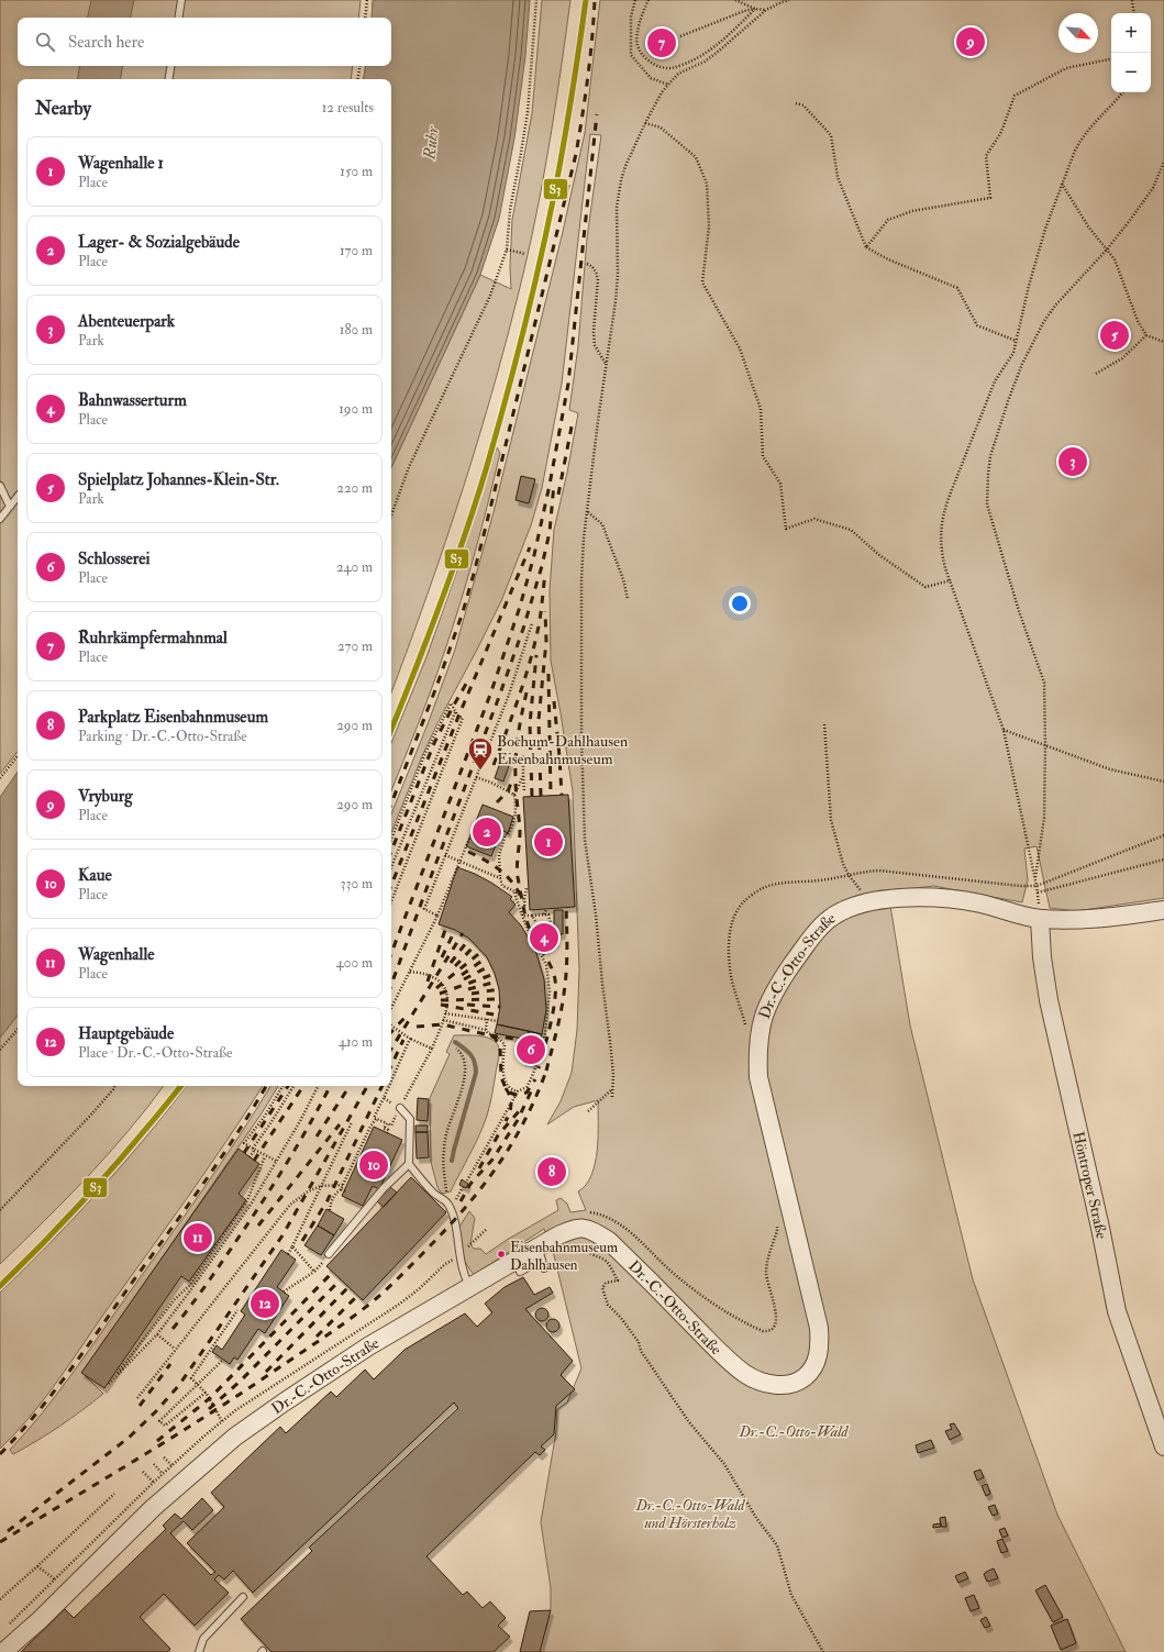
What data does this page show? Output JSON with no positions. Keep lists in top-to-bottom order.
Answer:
{
  "streets": {
    "street": ["Dr.-C.-Otto-Straße", "Höntroper Straße"]
  },
  "crossings": [
    ["Dr.-C.-Otto-Straße", "Höntroper Straße"]
  ],
  "water": ["Ruhr"],
  "parks": ["Dr.-C.-Otto-Wald", "Dr.-C.-Otto-Wald und Hörsterholz"],
  "places": {
    "station": ["Bochum-Dahlhausen Eisenbahnmuseum"],
    "other": ["Eisenbahnmuseum Dahlhausen"]
  },
  "lines": ["transit line S3"],
  "north": "bottom right",
  "page": {
    "map_buttons": ["+", "−"],
    "search": "Search here",
    "pins": [
      "9",
      "7",
      "5",
      "3",
      "2",
      "1",
      "4",
      "6",
      "10",
      "8",
      "11",
      "12"
    ],
    "heading": ["Nearby", "12 results"],
    "list": [
      {
        "mark": "1",
        "name": "Wagenhalle 1",
        "note": "Place",
        "value": "150 m"
      },
      {
        "mark": "2",
        "name": "Lager- & Sozialgebäude",
        "note": "Place",
        "value": "170 m"
      },
      {
        "mark": "3",
        "name": "Abenteuerpark",
        "note": "Park",
        "value": "180 m"
      },
      {
        "mark": "4",
        "name": "Bahnwasserturm",
        "note": "Place",
        "value": "190 m"
      },
      {
        "mark": "5",
        "name": "Spielplatz Johannes-Klein-Str.",
        "note": "Park",
        "value": "220 m"
      },
      {
        "mark": "6",
        "name": "Schlosserei",
        "note": "Place",
        "value": "240 m"
      },
      {
        "mark": "7",
        "name": "Ruhrkämpfermahnmal",
        "note": "Place",
        "value": "270 m"
      },
      {
        "mark": "8",
        "name": "Parkplatz Eisenbahnmuseum",
        "note": "Parking · Dr.-C.-Otto-Straße",
        "value": "290 m"
      },
      {
        "mark": "9",
        "name": "Vryburg",
        "note": "Place",
        "value": "290 m"
      },
      {
        "mark": "10",
        "name": "Kaue",
        "note": "Place",
        "value": "330 m"
      },
      {
        "mark": "11",
        "name": "Wagenhalle",
        "note": "Place",
        "value": "400 m"
      },
      {
        "mark": "12",
        "name": "Hauptgebäude",
        "note": "Place · Dr.-C.-Otto-Straße",
        "value": "410 m"
      }
    ]
  }
}
